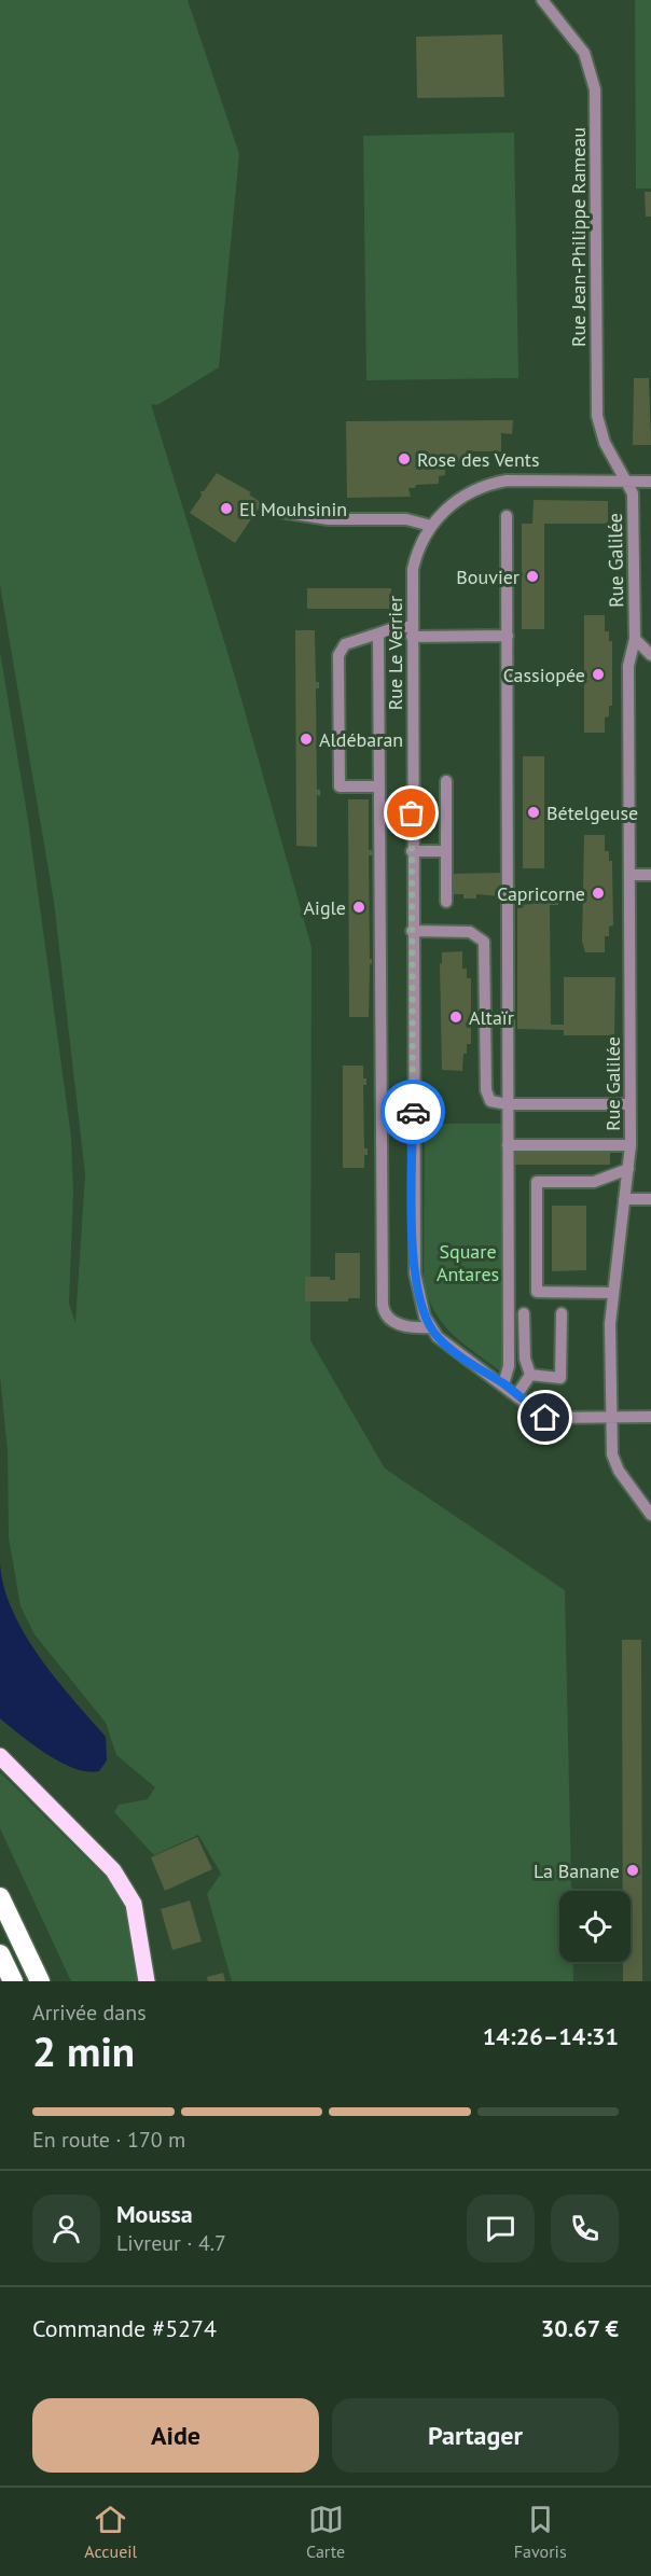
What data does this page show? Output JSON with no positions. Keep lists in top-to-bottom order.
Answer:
{
  "streets": {
    "street": ["Rue Jean-Philippe Rameau", "Rue Galilée", "Rue Le Verrier"]
  },
  "crossings": [
    ["Rue Jean-Philippe Rameau", "Rue Galilée"],
    ["Rue Jean-Philippe Rameau", "Rue Le Verrier"],
    ["Rue Galilée", "Rue Le Verrier"]
  ],
  "parks": ["Square Antares"],
  "places": [
    "Rose des Vents",
    "El Mouhsinin",
    "Bouvier",
    "Cassiopée",
    "Aldébaran",
    "Bételgeuse",
    "Capricorne",
    "Aigle",
    "Altaïr",
    "La Banane"
  ],
  "page": {
    "heading": ["2 min", "Arrivée dans", "14:26–14:31"],
    "panel": [
      "Moussa",
      "Livreur · 4.7",
      "Commande #5274",
      "30.67 €"
    ],
    "bar": "En route · 170 m",
    "buttons": ["Aide", "Partager"],
    "tabs": ["Accueil", "Carte", "Favoris"]
  }
}
